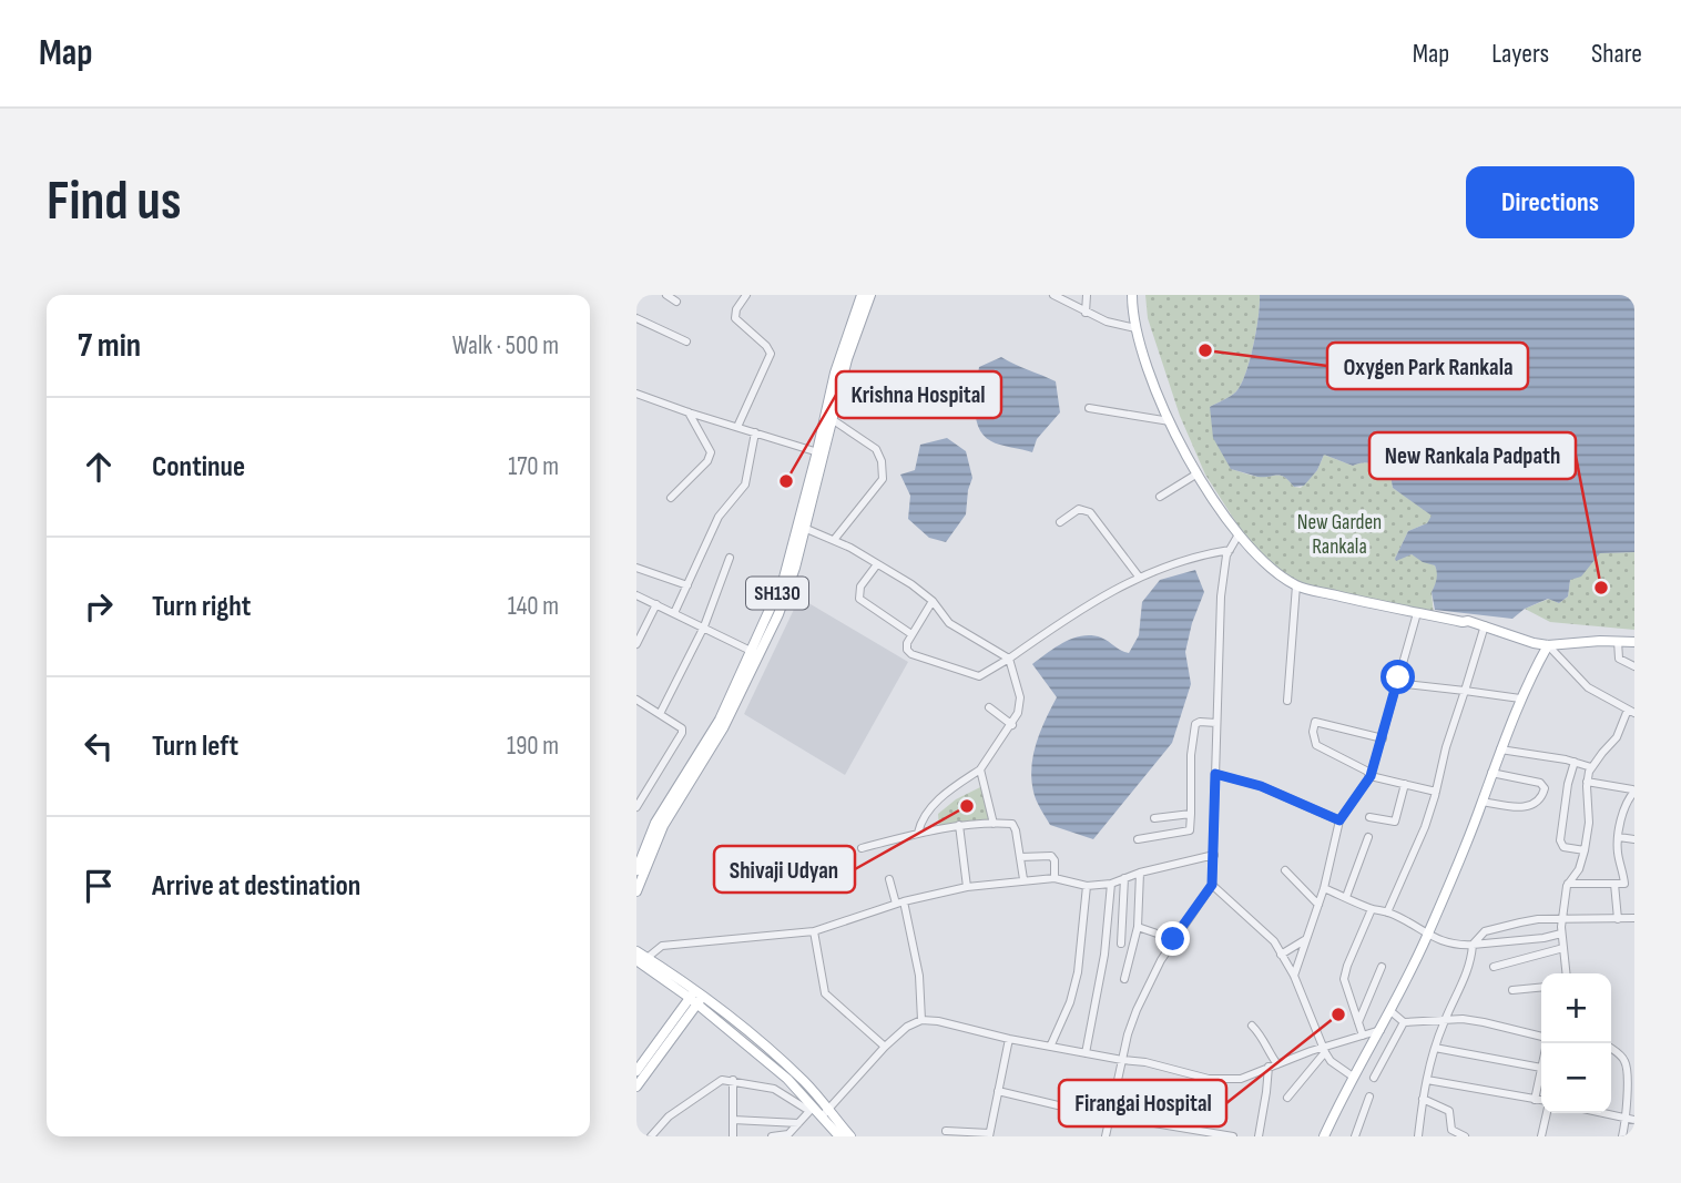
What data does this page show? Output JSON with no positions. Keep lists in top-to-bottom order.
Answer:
{
  "streets": {
    "main road": ["SH130"]
  },
  "parks": ["New Garden Rankala"],
  "places": [
    "Oxygen Park Rankala",
    "Krishna Hospital",
    "New Rankala Padpath",
    "Shivaji Udyan",
    "Firangai Hospital"
  ],
  "page": {
    "header": "Map",
    "nav": ["Map", "Layers", "Share"],
    "buttons": "Directions",
    "title": "Find us",
    "heading": ["7 min", "Walk · 500 m"],
    "list": [
      ["Continue", "170 m"],
      ["Turn right", "140 m"],
      ["Turn left", "190 m"],
      "Arrive at destination"
    ],
    "map_buttons": ["+", "−"]
  }
}
